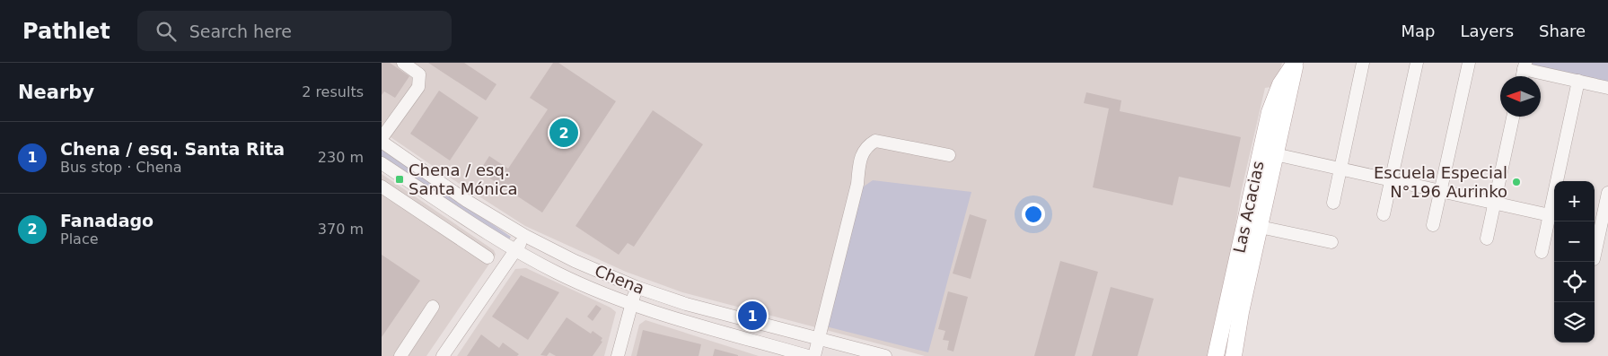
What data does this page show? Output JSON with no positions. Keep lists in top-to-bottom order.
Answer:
{
  "streets": {
    "main road": ["Las Acacias"],
    "street": ["Chena"]
  },
  "places": {
    "transit": ["Chena / esq. Santa Mónica"],
    "other": ["Escuela Especial N°196 Aurinko"]
  },
  "north": "left",
  "page": {
    "header": "Pathlet",
    "search": "Search here",
    "nav": ["Map", "Layers", "Share"],
    "heading": ["Nearby", "2 results"],
    "pins": ["2", "1"],
    "list": [
      {
        "mark": "1",
        "name": "Chena / esq. Santa Rita",
        "note": "Bus stop · Chena",
        "value": "230 m"
      },
      {
        "mark": "2",
        "name": "Fanadago",
        "note": "Place",
        "value": "370 m"
      }
    ],
    "map_buttons": ["+", "−"]
  }
}
